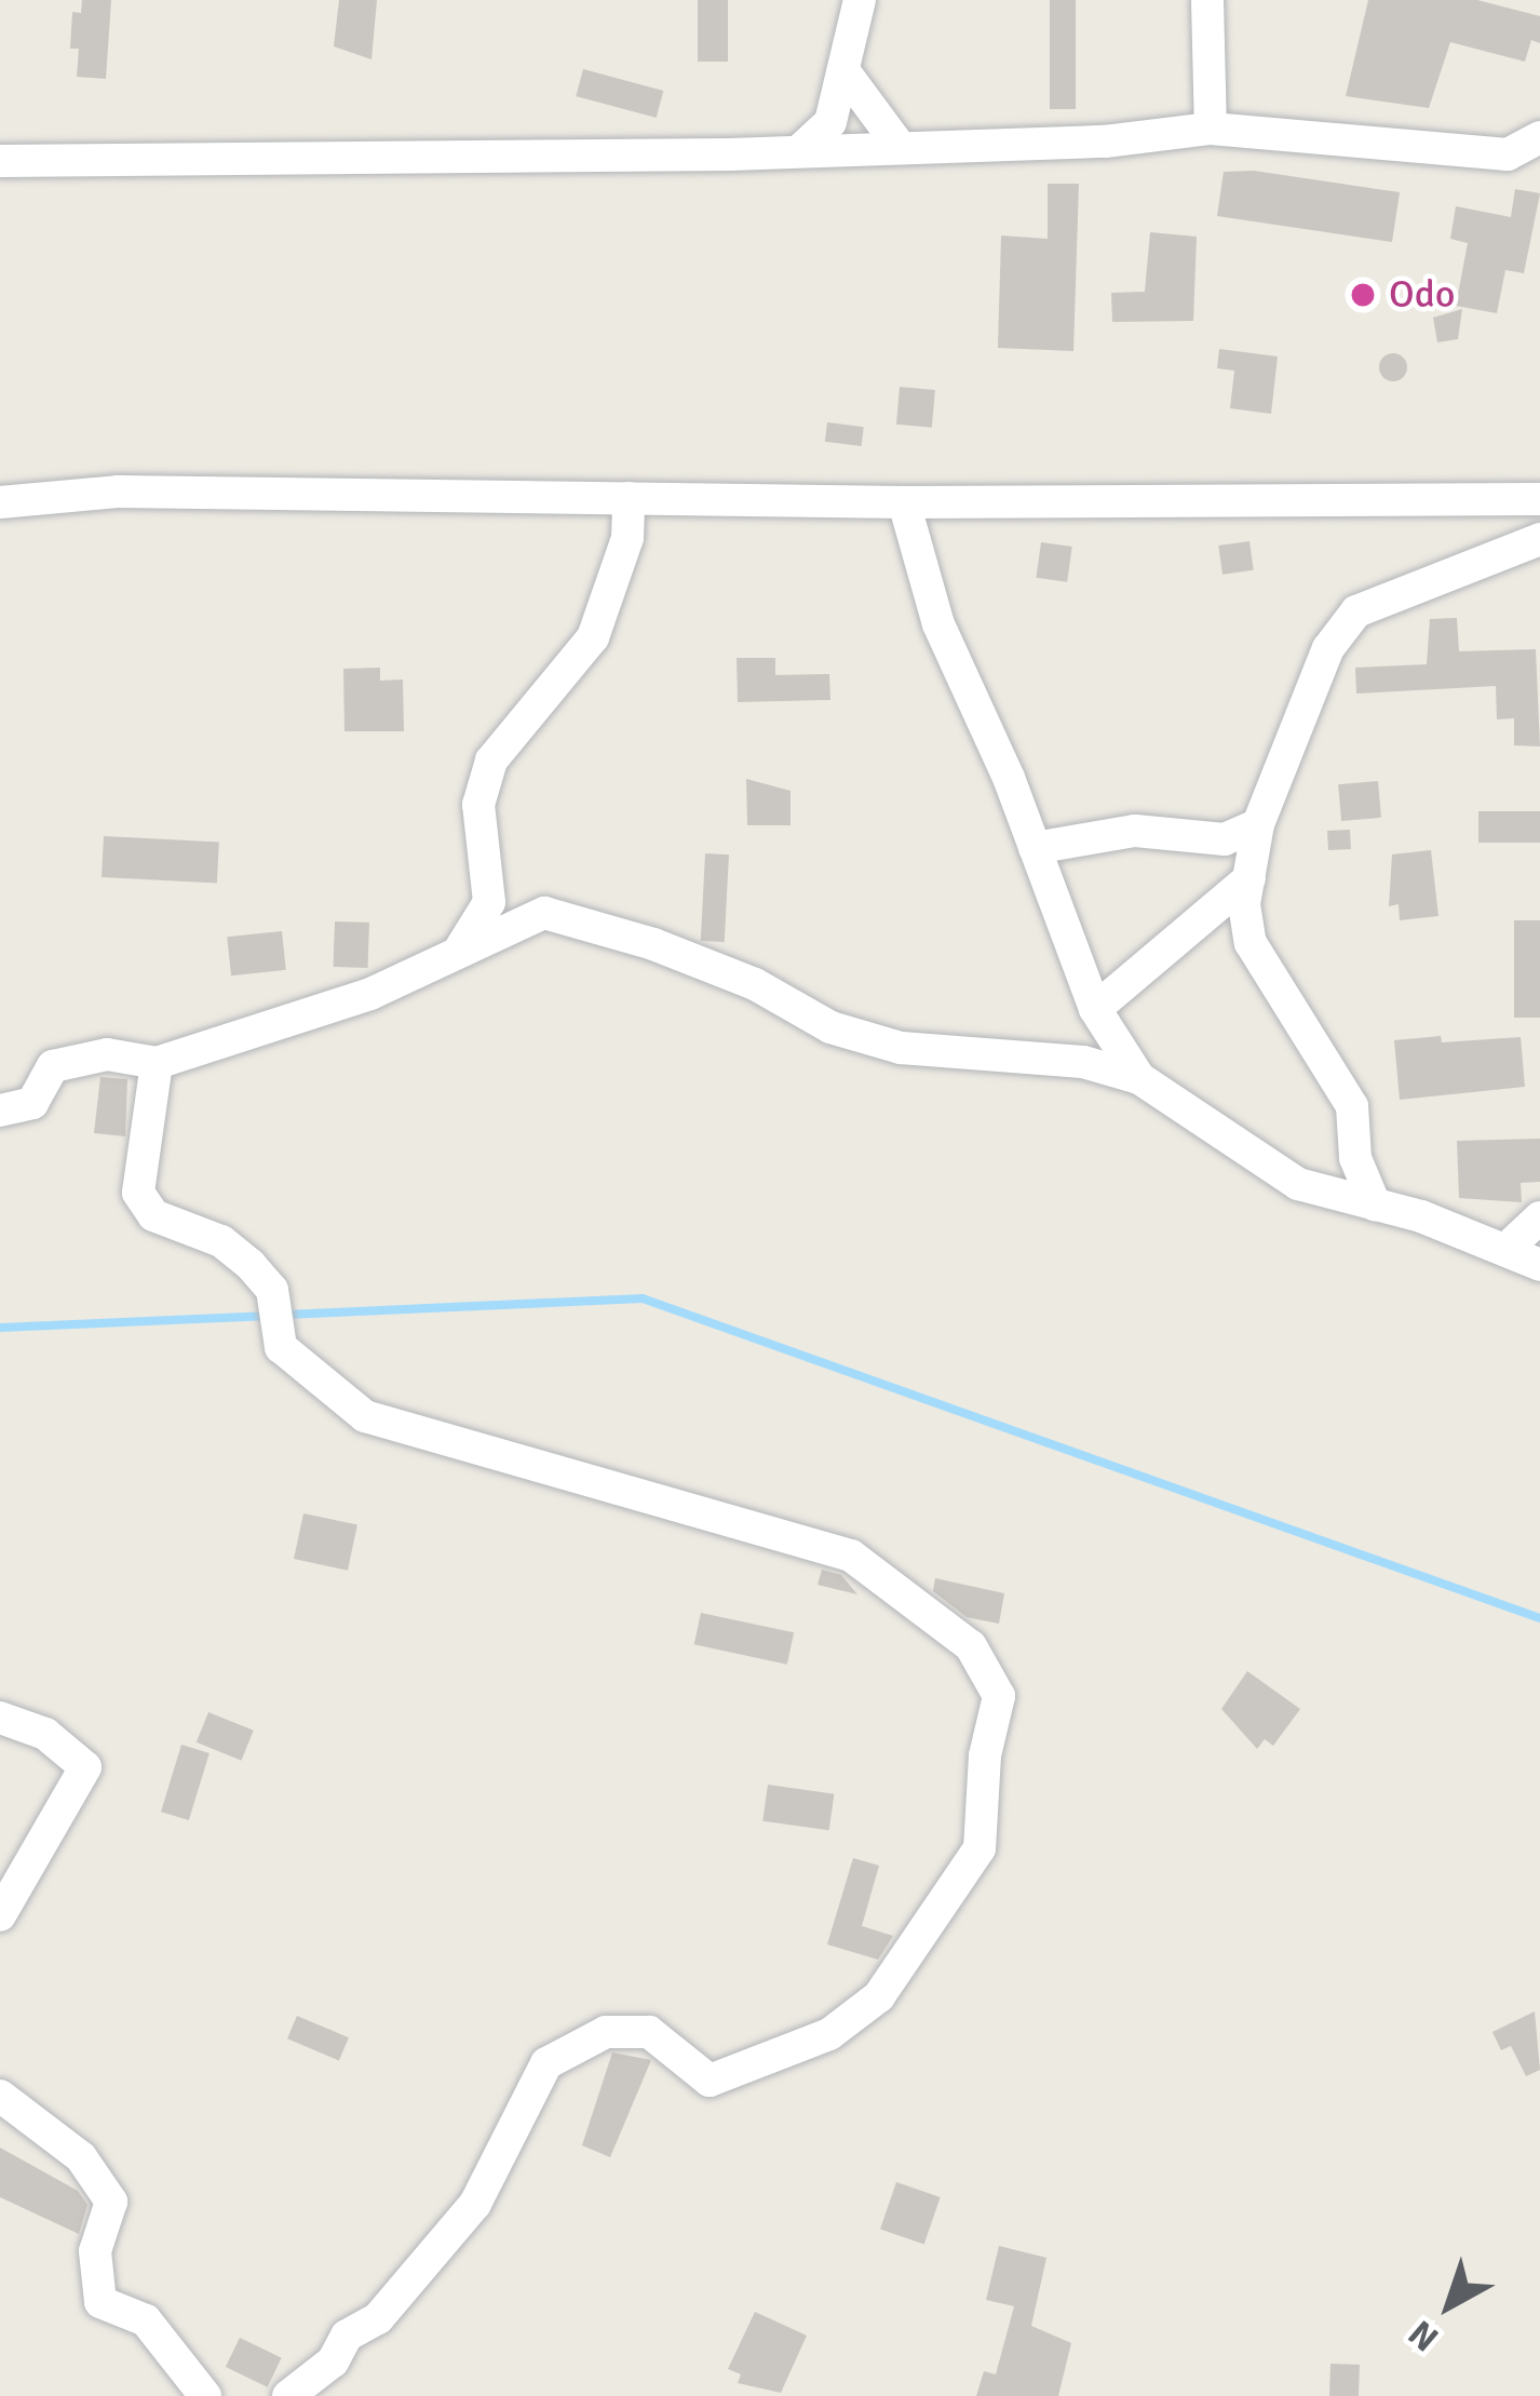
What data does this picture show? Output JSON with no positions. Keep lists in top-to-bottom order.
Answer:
{
  "places": ["Odo"],
  "north": "bottom left"
}
